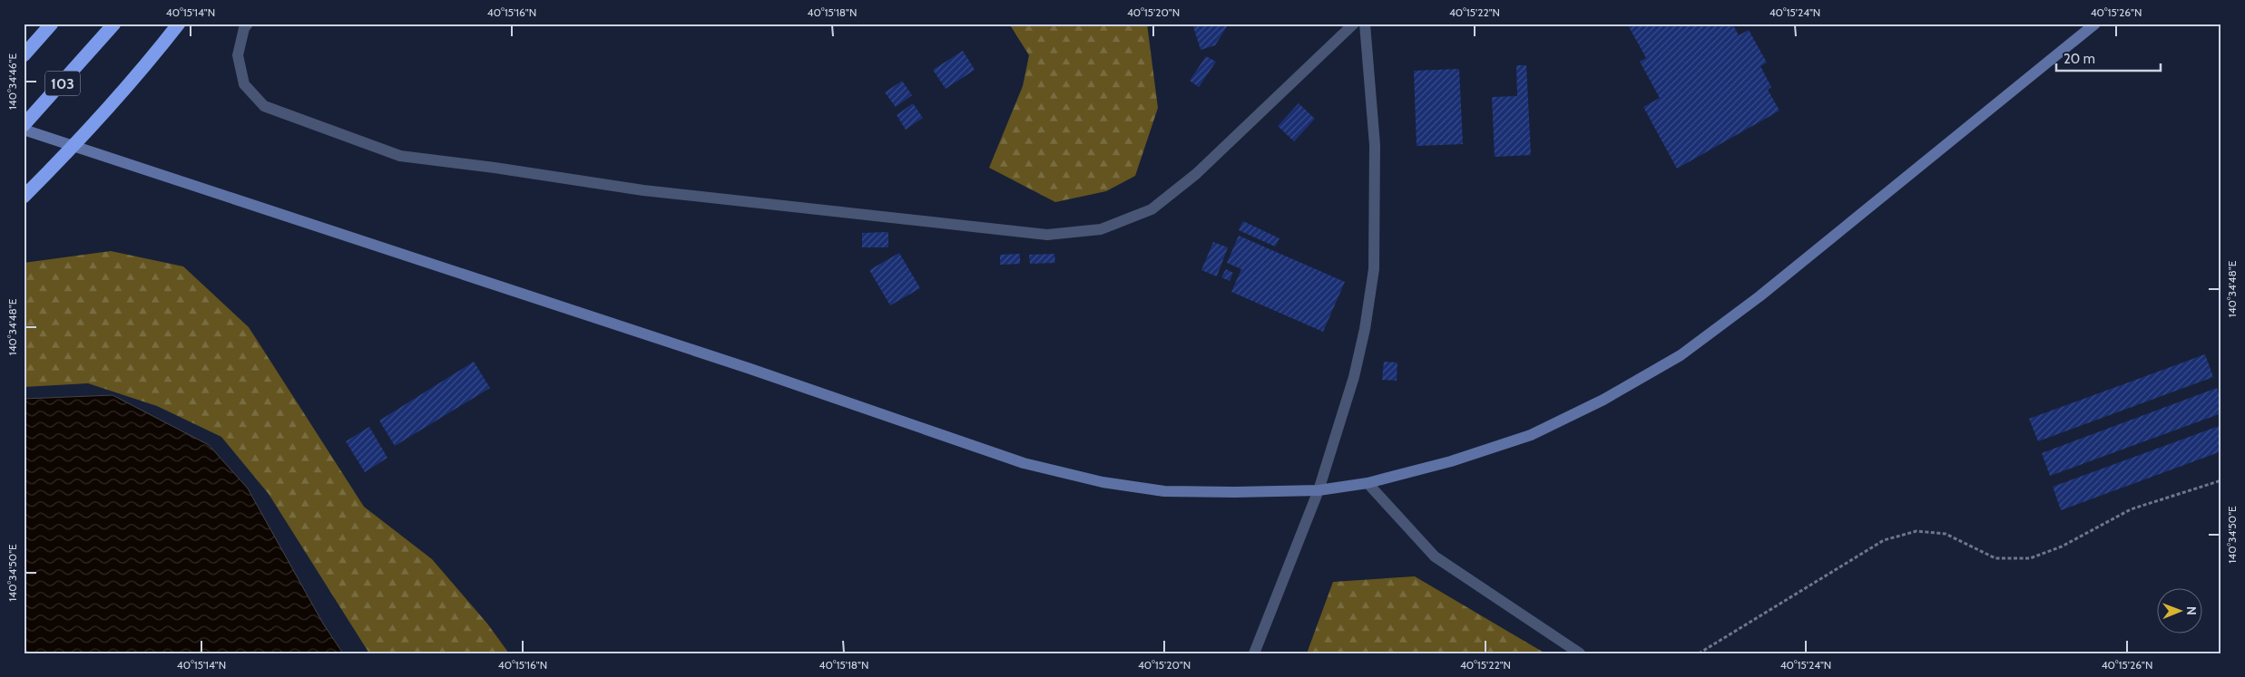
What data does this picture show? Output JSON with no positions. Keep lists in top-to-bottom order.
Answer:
{
  "streets": {
    "highway": ["103"]
  },
  "scale_bar": "20 m",
  "north": "right",
  "coordinates": [
    "40°15'14\"N",
    "40°15'16\"N",
    "40°15'18\"N",
    "40°15'20\"N",
    "40°15'22\"N",
    "40°15'24\"N",
    "40°15'26\"N",
    "140°34'46\"E",
    "140°34'48\"E",
    "140°34'50\"E"
  ]
}
